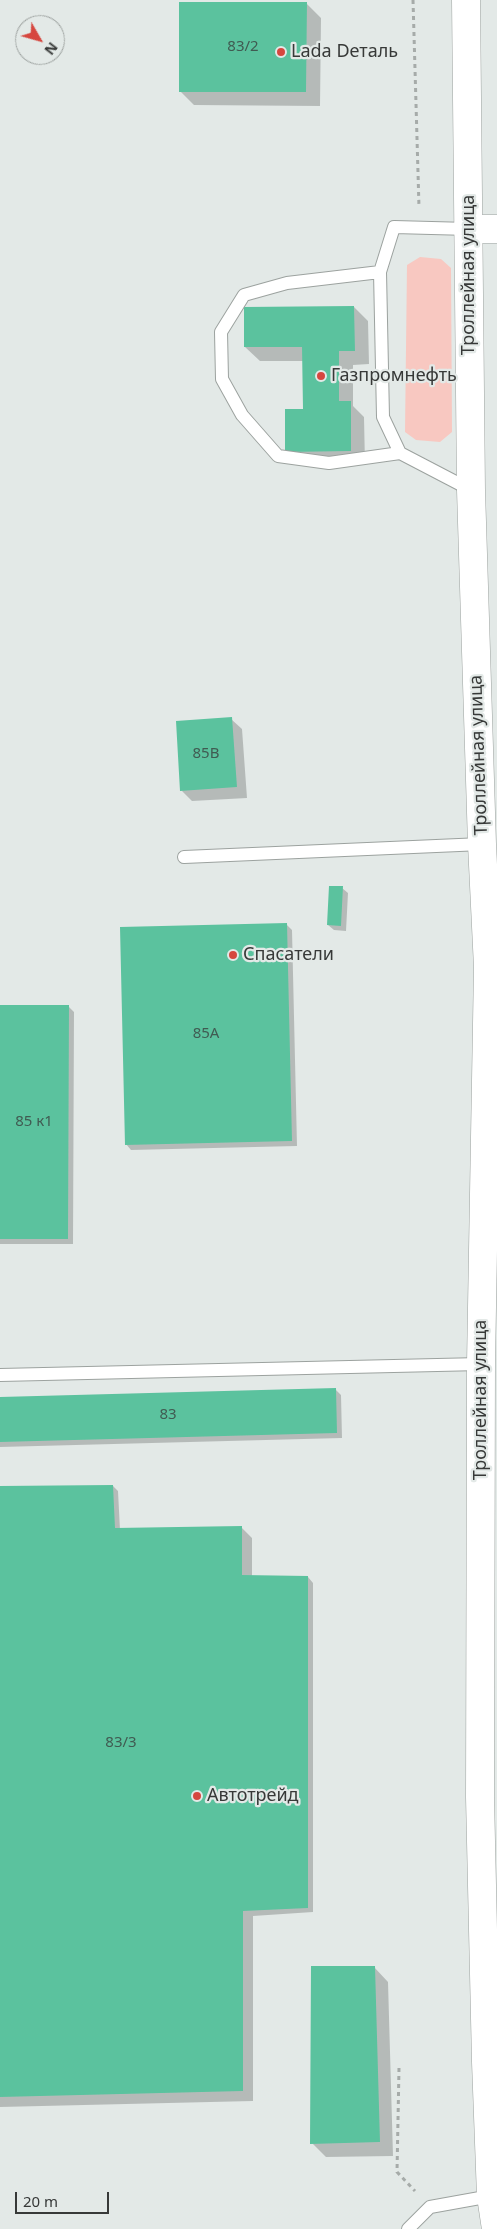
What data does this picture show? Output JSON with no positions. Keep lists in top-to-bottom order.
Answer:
{
  "streets": {
    "main road": ["Троллейная улица"]
  },
  "places": [
    "Lada Dеталь",
    "Газпромнефть",
    "Спасатели",
    "Автотрейд"
  ],
  "house_numbers": [
    "83/2",
    "85В",
    "85А",
    "85 к1",
    "83",
    "83/3"
  ],
  "scale_bar": "20 m",
  "north": "bottom right"
}
